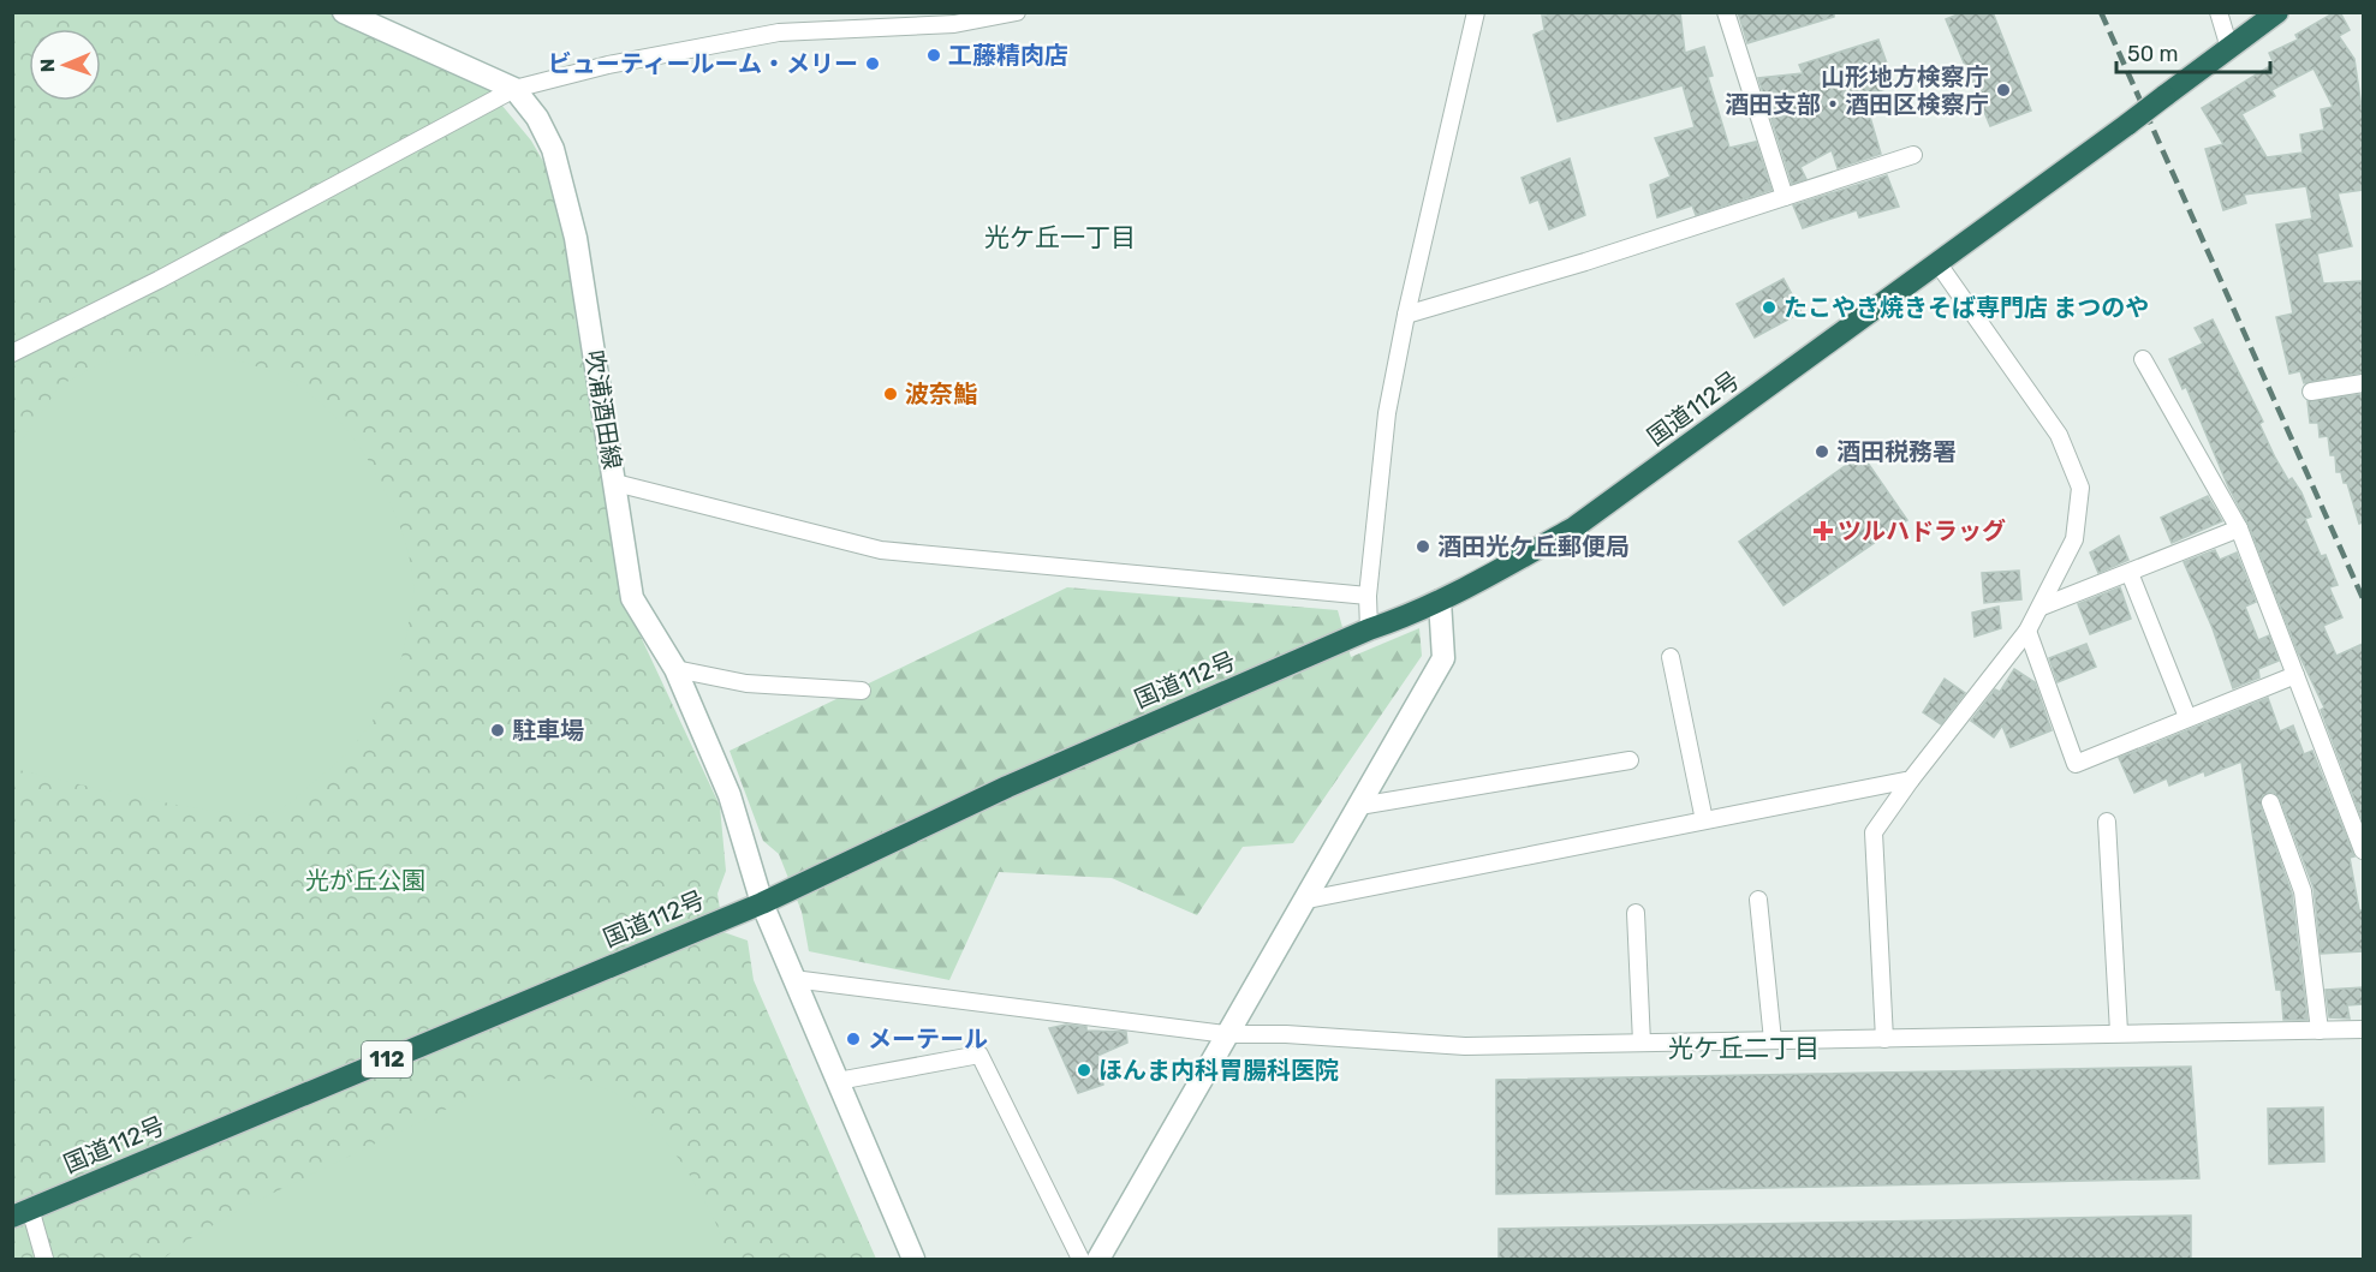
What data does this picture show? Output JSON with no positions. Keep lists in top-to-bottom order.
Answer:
{
  "streets": {
    "highway": ["国道112号", "112"],
    "street": ["吹浦酒田線"]
  },
  "crossings": [
    ["国道112号", "吹浦酒田線"]
  ],
  "districts": ["光ケ丘一丁目", "光ケ丘二丁目"],
  "parks": ["光が丘公園"],
  "places": {
    "other": [
      "工藤精肉店",
      "ビューティールーム・メリー",
      "山形地方検察庁 酒田支部・酒田区検察庁",
      "たこやき焼きそば専門店 まつのや",
      "波奈鮨",
      "酒田税務署",
      "酒田光ケ丘郵便局",
      "駐車場",
      "メーテール",
      "ほんま内科胃腸科医院"
    ],
    "health": ["ツルハドラッグ"]
  },
  "scale_bar": "50 m",
  "north": "left"
}
